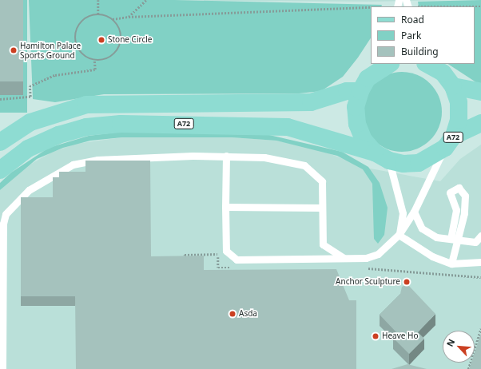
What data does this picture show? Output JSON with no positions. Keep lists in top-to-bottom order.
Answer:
{
  "streets": {
    "main road": ["A72"]
  },
  "places": [
    "Stone Circle",
    "Hamilton Palace Sports Ground",
    "Anchor Sculpture",
    "Asda",
    "Heave Ho"
  ],
  "legend": ["Road", "Park", "Building"],
  "north": "top left"
}
